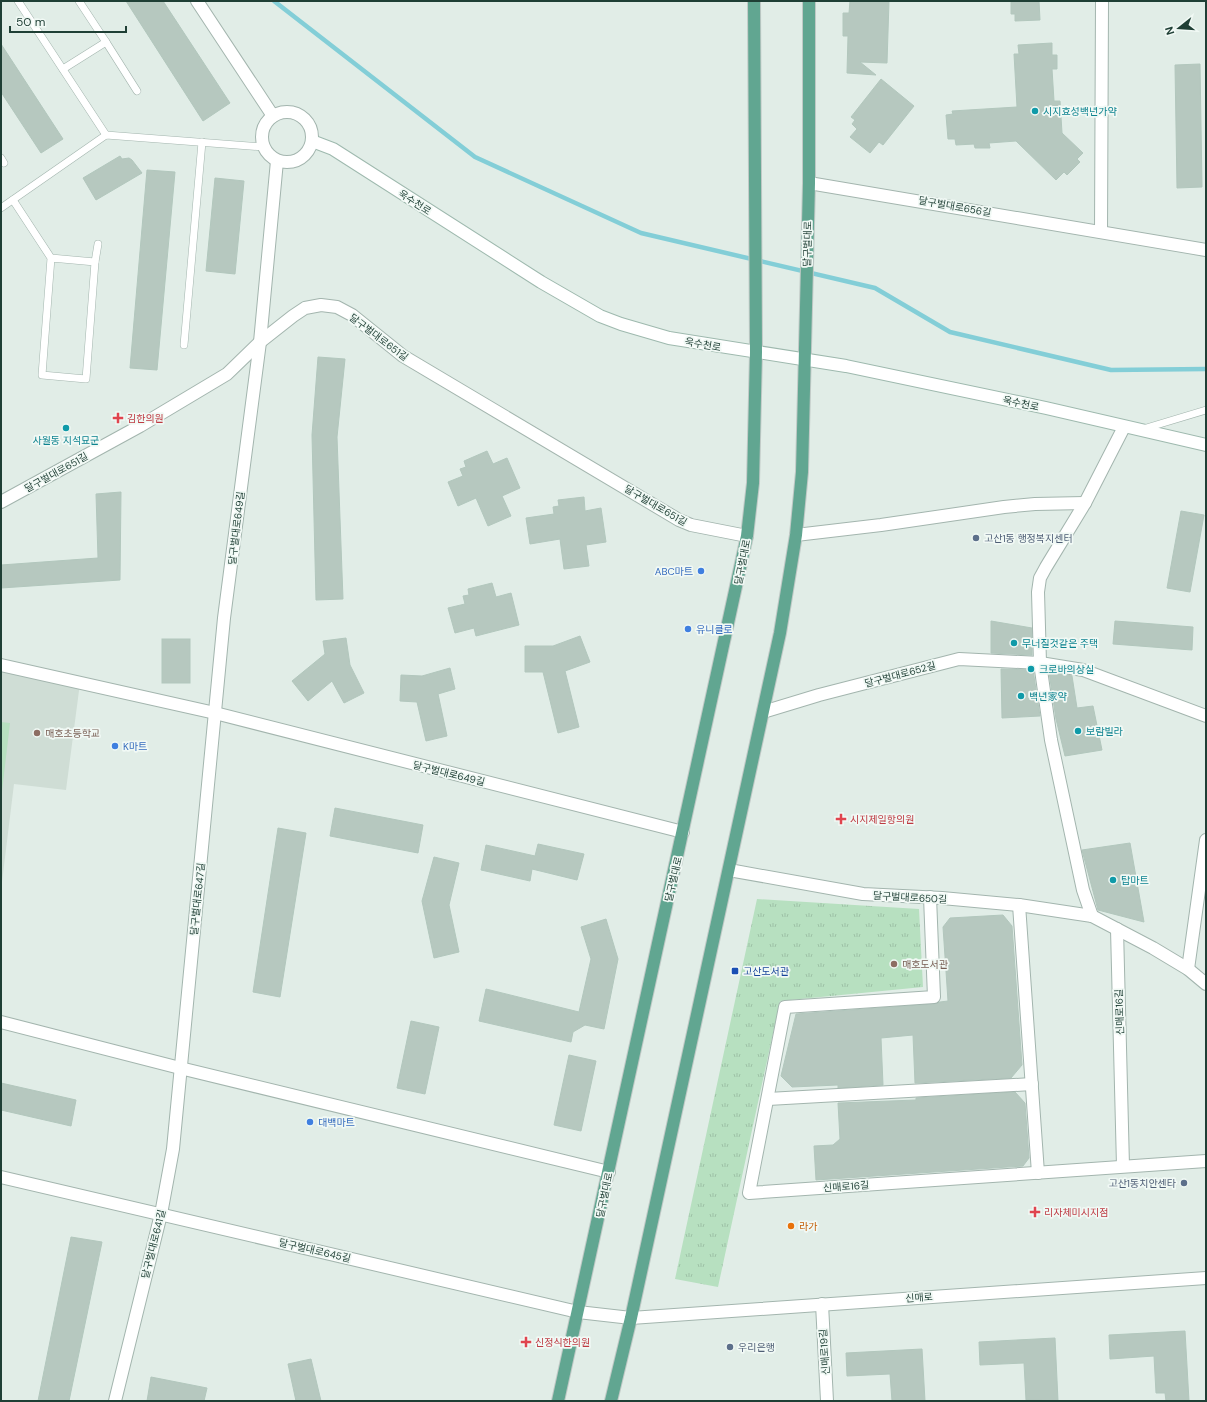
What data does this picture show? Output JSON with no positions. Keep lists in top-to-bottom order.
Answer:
{
  "streets": {
    "main road": ["달구벌대로"],
    "street": [
      "욱수천로",
      "달구벌대로656길",
      "달구벌대로651길",
      "달구벌대로649길",
      "달구벌대로652길",
      "달구벌대로650길",
      "달구벌대로647길",
      "신매로16길",
      "달구벌대로641길",
      "달구벌대로645길",
      "신매로",
      "신매로19길"
    ]
  },
  "crossings": [
    ["욱수천로", "달구벌대로"],
    ["달구벌대로656길", "달구벌대로"],
    ["달구벌대로", "달구벌대로651길"],
    ["달구벌대로", "달구벌대로649길"],
    ["달구벌대로", "달구벌대로652길"],
    ["달구벌대로", "달구벌대로650길"],
    ["달구벌대로", "달구벌대로645길"],
    ["달구벌대로", "신매로"],
    ["달구벌대로651길", "달구벌대로649길"],
    ["달구벌대로649길", "달구벌대로647길"],
    ["달구벌대로650길", "신매로16길"],
    ["달구벌대로647길", "달구벌대로641길"],
    ["달구벌대로641길", "달구벌대로645길"],
    ["달구벌대로645길", "신매로"],
    ["신매로", "신매로19길"]
  ],
  "places": {
    "other": [
      "시지효성백년가약",
      "사월동 지석묘군",
      "고산1동 행정복지센터",
      "ABC마트",
      "유니클로",
      "무너질것같은 주택",
      "크로바의상실",
      "백년家약",
      "보람빌라",
      "매호초등학교",
      "K마트",
      "탑마트",
      "매호도서관",
      "대백마트",
      "고산1동치안센타",
      "라가",
      "우리은행"
    ],
    "health": [
      "김한의원",
      "시지제일항의원",
      "리자체미시지점",
      "신정식한의원"
    ],
    "transit": ["고산도서관"]
  },
  "scale_bar": "50 m",
  "north": "left"
}
